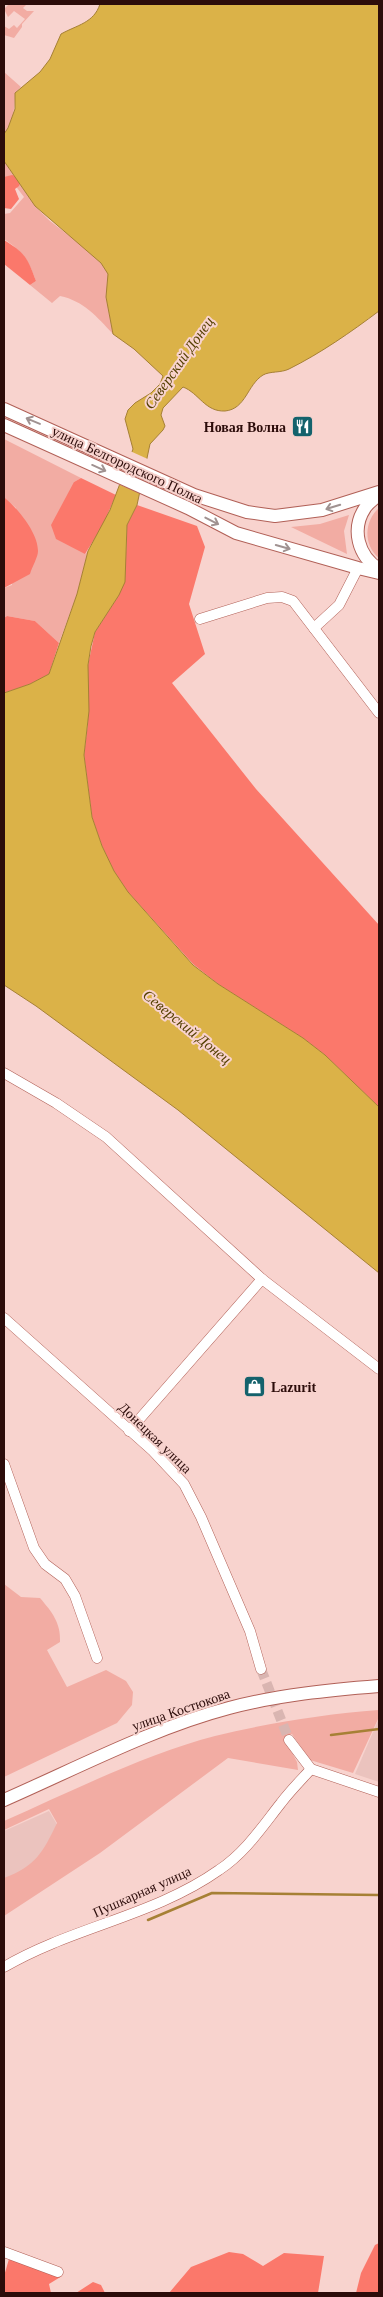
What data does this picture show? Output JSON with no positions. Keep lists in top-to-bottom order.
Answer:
{
  "streets": {
    "main road": ["улица Белгородского Полка", "улица Костюкова"],
    "street": ["Донецкая улица", "Пушкарная улица"]
  },
  "water": ["Северский Донец"],
  "places": {
    "restaurant": ["Новая Волна"],
    "shop": ["Lazurit"]
  }
}
